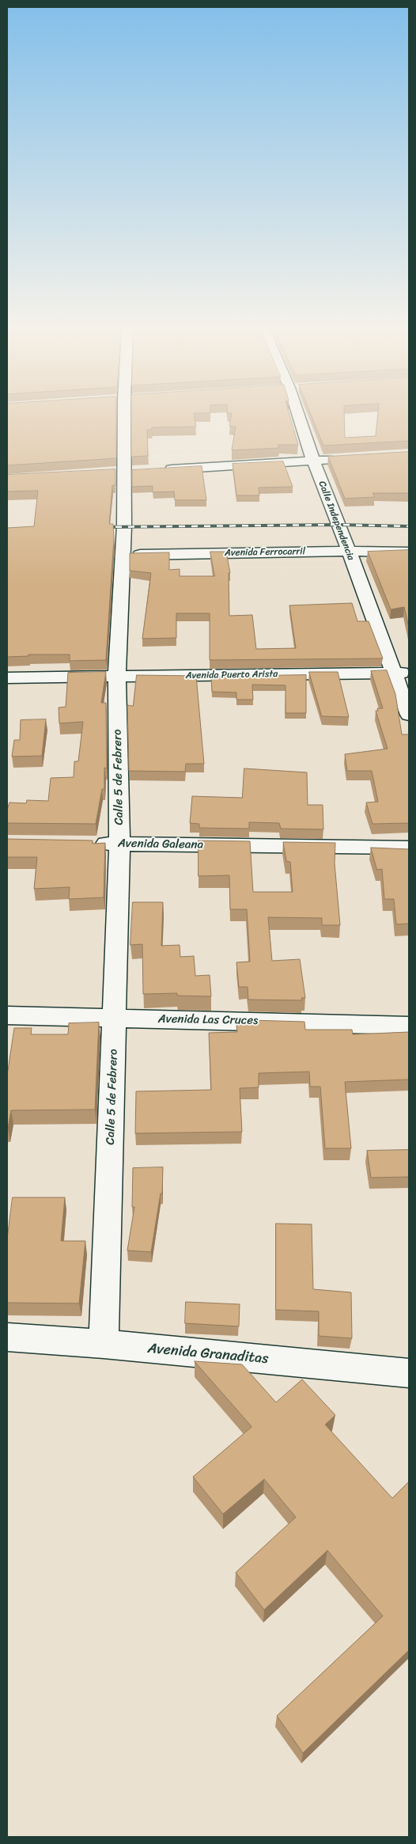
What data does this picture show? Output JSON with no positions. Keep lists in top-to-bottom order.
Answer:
{
  "streets": {
    "street": [
      "Calle Independencia",
      "Avenida Ferrocarril",
      "Avenida Puerto Arista",
      "Calle 5 de Febrero",
      "Avenida Galeana",
      "Avenida Las Cruces",
      "Avenida Granaditas"
    ]
  },
  "crossings": [
    ["Calle Independencia", "Avenida Ferrocarril"],
    ["Calle Independencia", "Avenida Puerto Arista"],
    ["Avenida Ferrocarril", "Calle 5 de Febrero"],
    ["Avenida Puerto Arista", "Calle 5 de Febrero"],
    ["Calle 5 de Febrero", "Avenida Galeana"],
    ["Calle 5 de Febrero", "Avenida Las Cruces"],
    ["Calle 5 de Febrero", "Avenida Granaditas"]
  ]
}
